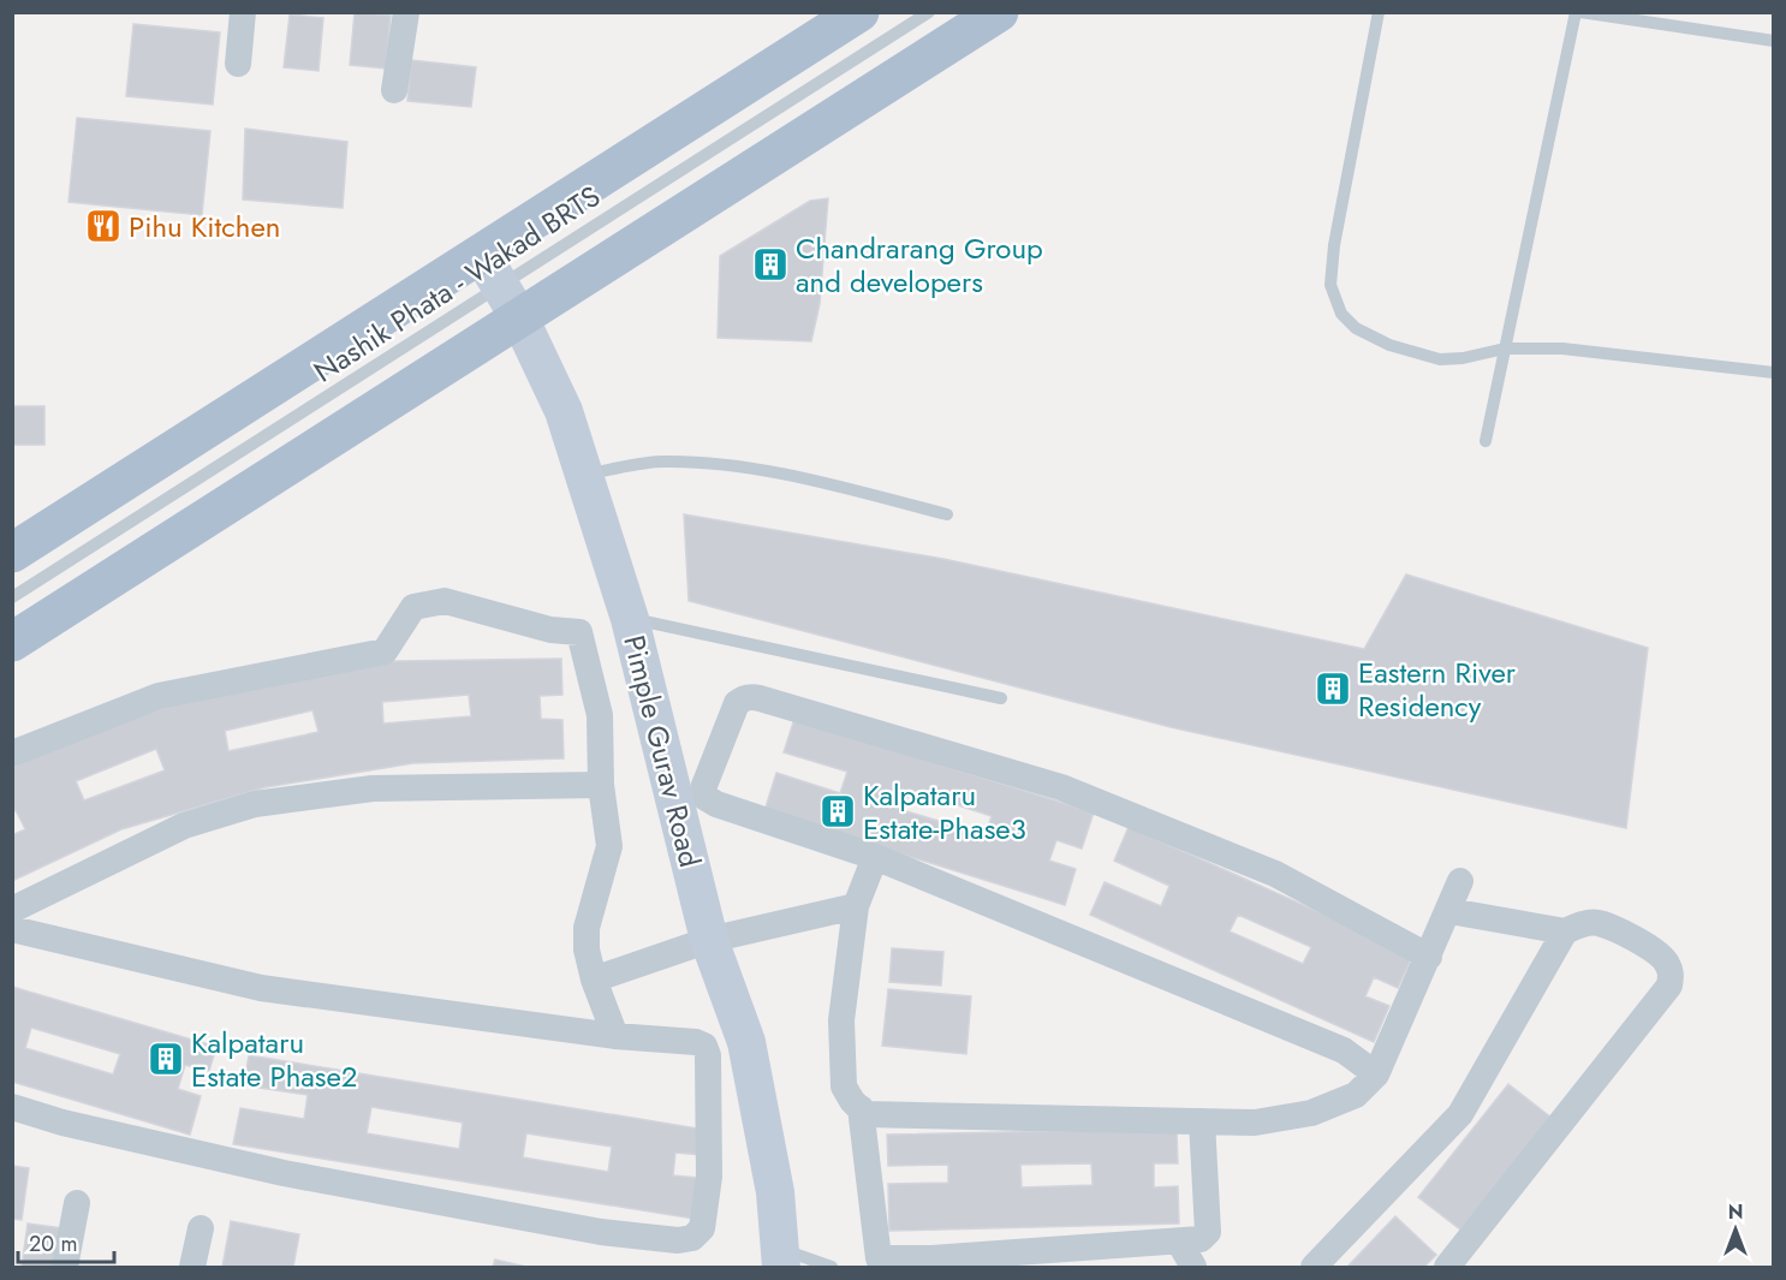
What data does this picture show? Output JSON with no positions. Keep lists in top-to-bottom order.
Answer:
{
  "streets": {
    "street": ["Pimple Gurav Road"],
    "lane": ["Nashik Phata - Wakad BRTS"]
  },
  "crossings": [
    ["Nashik Phata - Wakad BRTS", "Pimple Gurav Road"]
  ],
  "places": {
    "restaurant": ["Pihu Kitchen"],
    "building": [
      "Chandrarang Group and developers",
      "Eastern River Residency",
      "Kalpataru Estate-Phase3",
      "Kalpataru Estate Phase2"
    ]
  },
  "scale_bar": "20 m",
  "north": "top"
}
